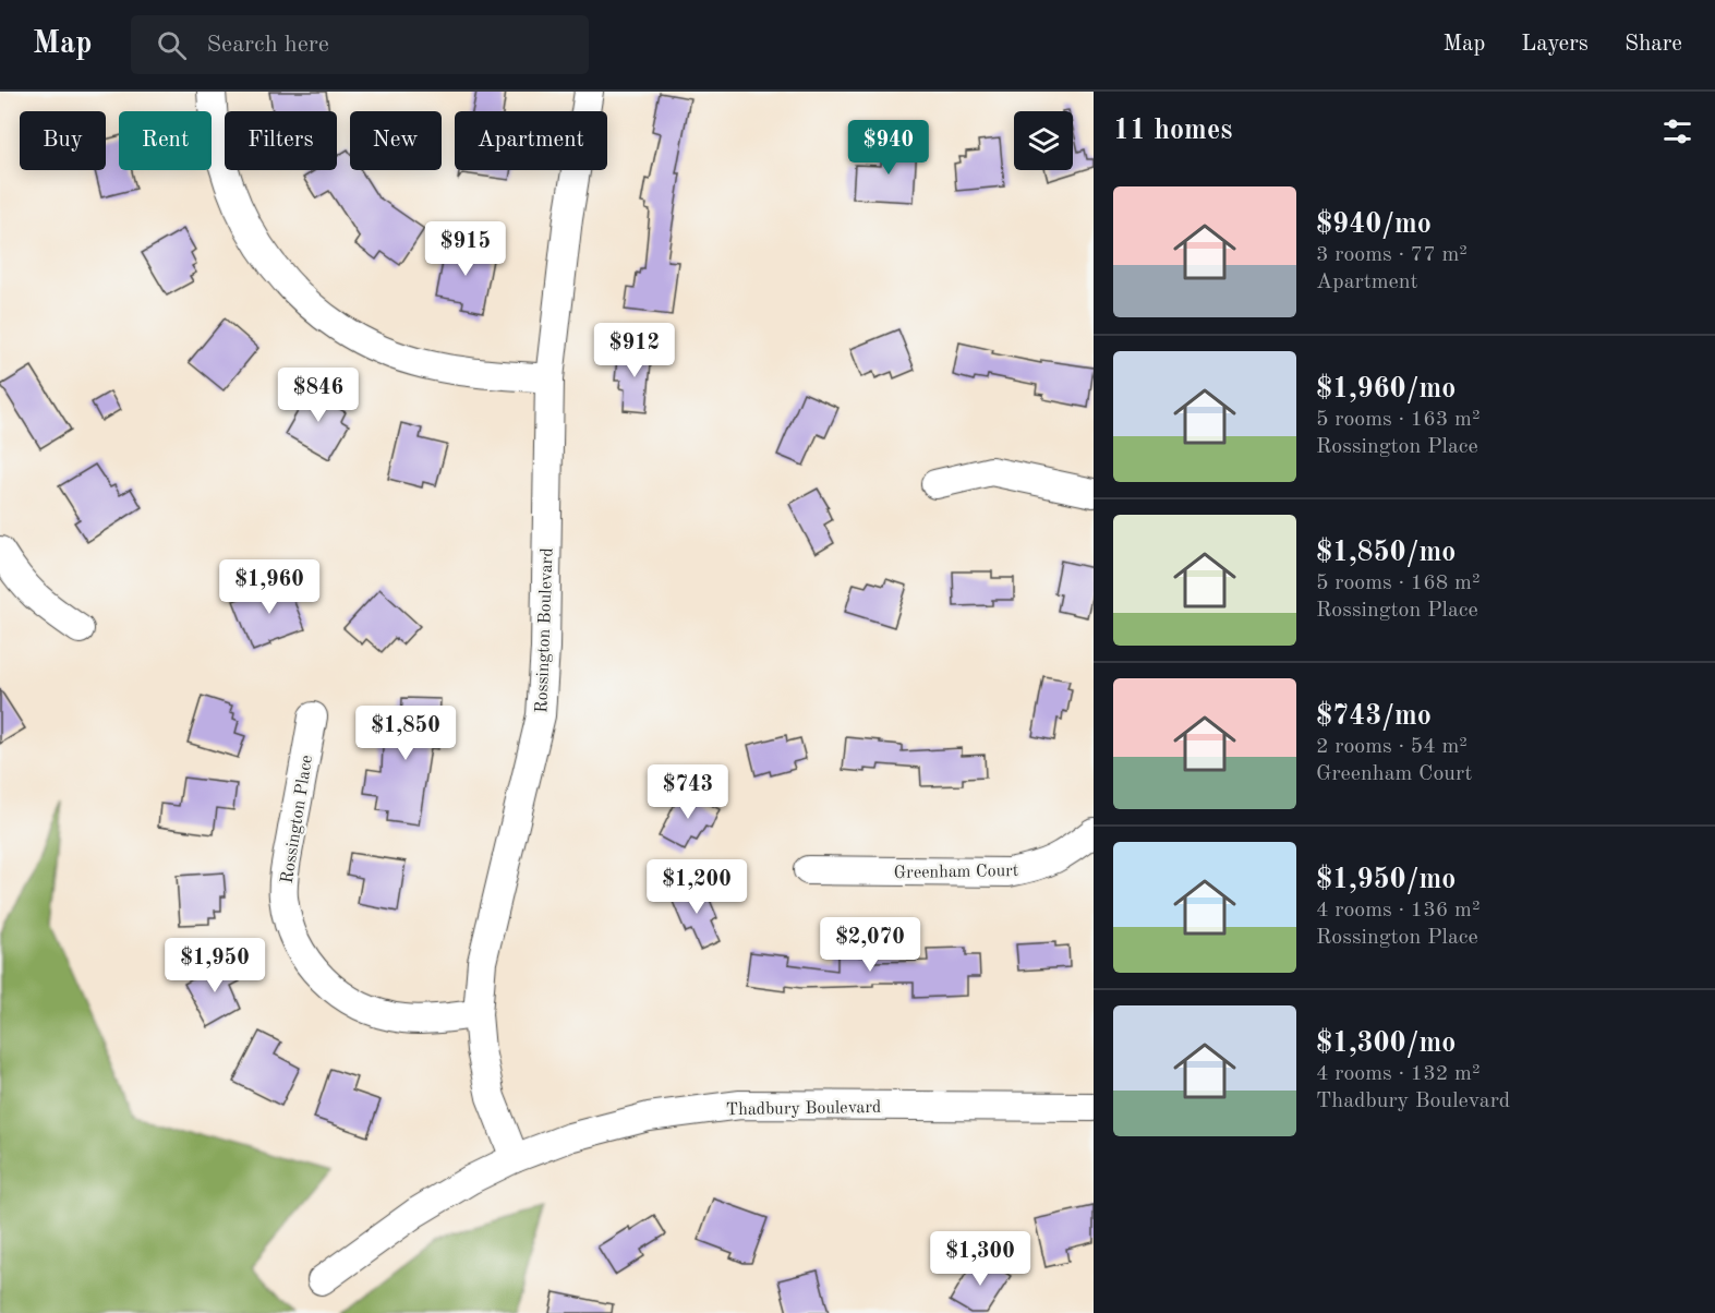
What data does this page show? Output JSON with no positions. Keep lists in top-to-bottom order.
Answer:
{
  "streets": {
    "street": [
      "Rossington Boulevard",
      "Rossington Place",
      "Greenham Court",
      "Thadbury Boulevard"
    ]
  },
  "crossings": [
    ["Rossington Boulevard", "Rossington Place"],
    ["Rossington Boulevard", "Thadbury Boulevard"]
  ],
  "page": {
    "header": "Map",
    "search": "Search here",
    "nav": ["Map", "Layers", "Share"],
    "heading": "11 homes",
    "chip": [
      "Buy",
      "Rent",
      "Filters",
      "New",
      "Apartment"
    ],
    "price": [
      "$940",
      "$915",
      "$912",
      "$846",
      "$1,960",
      "$1,850",
      "$743",
      "$1,200",
      "$2,070",
      "$1,950",
      "$1,300"
    ],
    "list": [
      {
        "name": "$940/mo",
        "note": "3 rooms · 77 m² · Apartment"
      },
      {
        "name": "$1,960/mo",
        "note": "5 rooms · 163 m² · Rossington Place"
      },
      {
        "name": "$1,850/mo",
        "note": "5 rooms · 168 m² · Rossington Place"
      },
      {
        "name": "$743/mo",
        "note": "2 rooms · 54 m² · Greenham Court"
      },
      {
        "name": "$1,950/mo",
        "note": "4 rooms · 136 m² · Rossington Place"
      },
      {
        "name": "$1,300/mo",
        "note": "4 rooms · 132 m² · Thadbury Boulevard"
      }
    ]
  }
}
